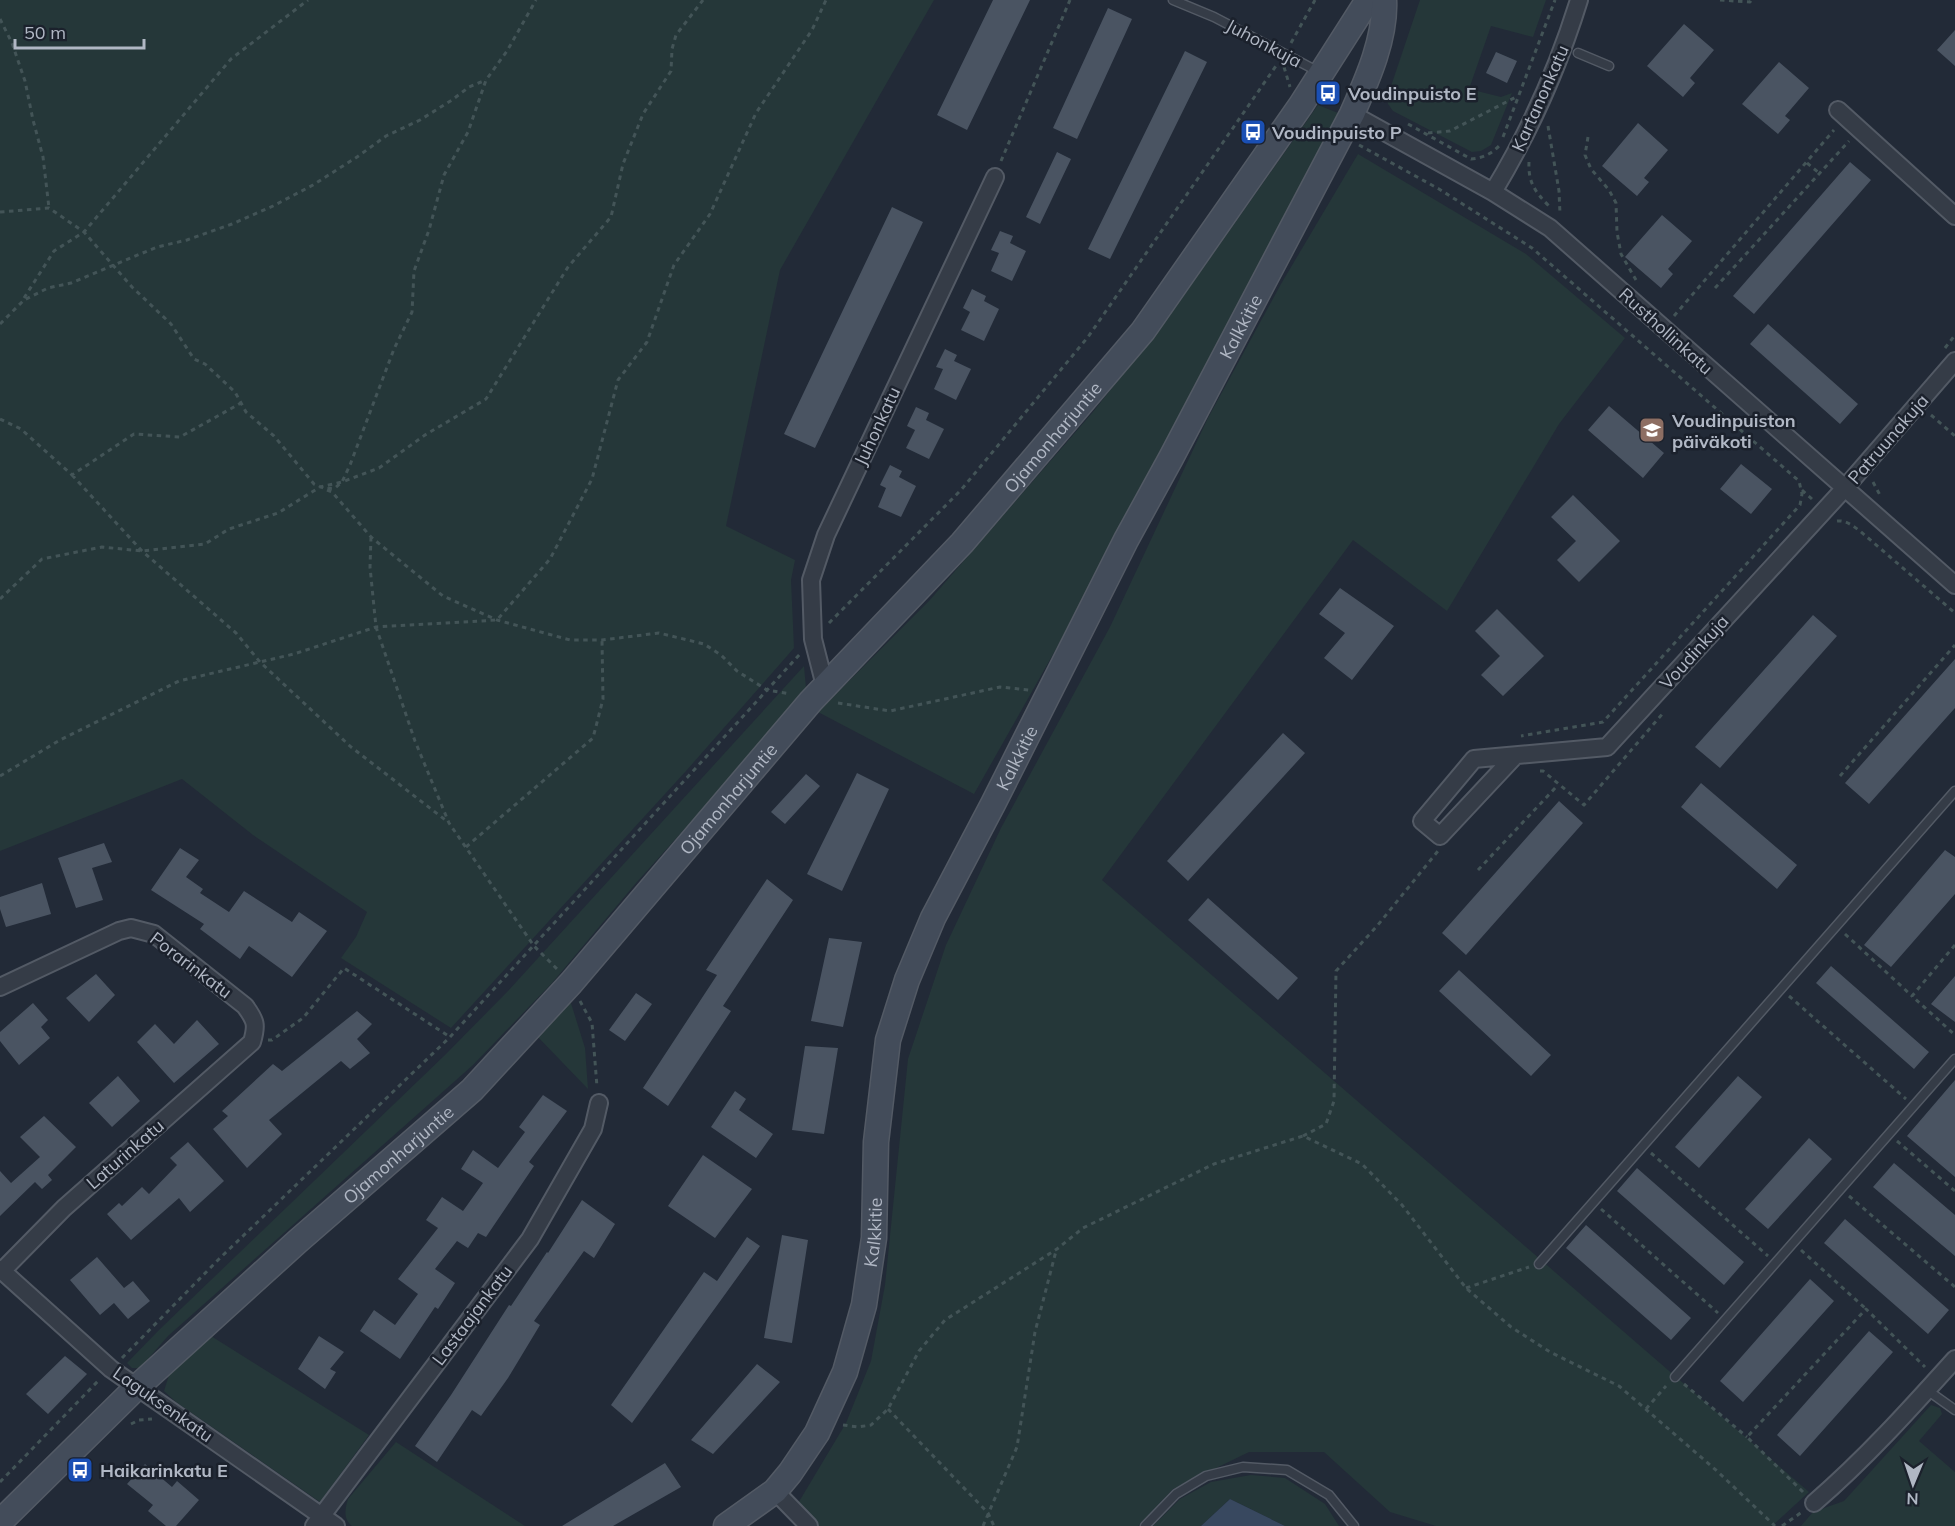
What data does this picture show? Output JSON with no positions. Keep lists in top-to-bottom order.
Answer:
{
  "streets": {
    "main road": ["Kalkkitie", "Ojamonharjuntie"],
    "street": [
      "Kartanonkatu",
      "Rusthollinkatu",
      "Juhonkatu",
      "Patruunakuja",
      "Voudinkuja",
      "Porarinkatu",
      "Laturinkatu",
      "Lastaajankatu",
      "Laguksenkatu"
    ],
    "lane": ["Juhonkuja"]
  },
  "crossings": [
    ["Juhonkuja", "Ojamonharjuntie"],
    ["Kartanonkatu", "Rusthollinkatu"],
    ["Kalkkitie", "Rusthollinkatu"],
    ["Rusthollinkatu", "Patruunakuja"],
    ["Rusthollinkatu", "Voudinkuja"],
    ["Juhonkatu", "Ojamonharjuntie"],
    ["Ojamonharjuntie", "Laguksenkatu"],
    ["Patruunakuja", "Voudinkuja"],
    ["Porarinkatu", "Laturinkatu"],
    ["Laturinkatu", "Laguksenkatu"],
    ["Lastaajankatu", "Laguksenkatu"]
  ],
  "places": {
    "bus stop": ["Voudinpuisto E", "Voudinpuisto P", "Haikarinkatu E"],
    "school or university": ["Voudinpuiston päiväkoti"]
  },
  "scale_bar": "50 m",
  "north": "bottom"
}
